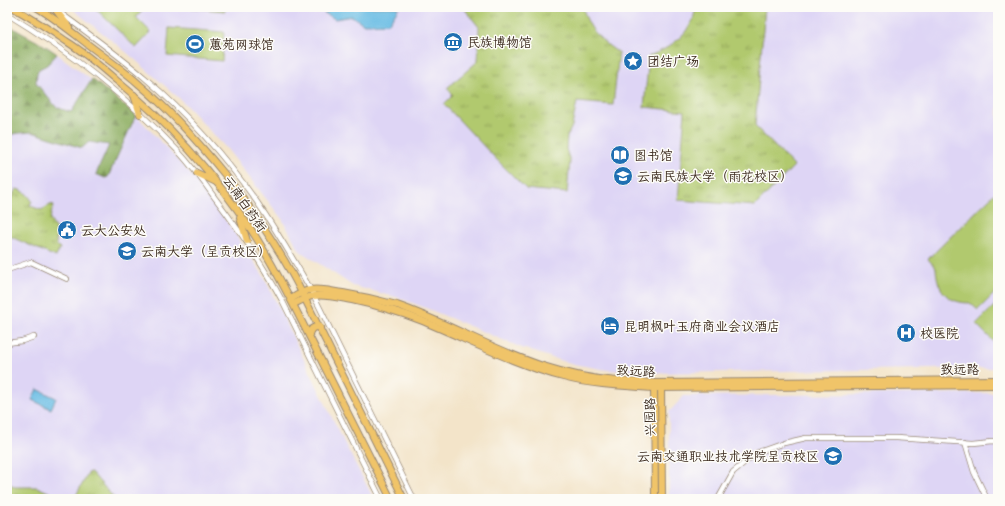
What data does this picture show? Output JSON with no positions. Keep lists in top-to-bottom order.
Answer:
{
  "streets": {
    "main road": ["云南白药街", "致远路", "兴园路"]
  },
  "crossings": [
    ["云南白药街", "致远路"],
    ["致远路", "兴园路"]
  ],
  "places": {
    "museum": ["民族博物馆"],
    "sports": ["蕙苑网球馆"],
    "place": ["团结广场"],
    "library": ["图书馆"],
    "school or university": ["云南民族大学（雨花校区）", "云南大学（呈贡校区）", "云南交通职业技术学院呈贡校区"],
    "public building": ["云大公安处"],
    "hotel": ["昆明枫叶玉府商业会议酒店"],
    "hospital": ["校医院"]
  }
}
